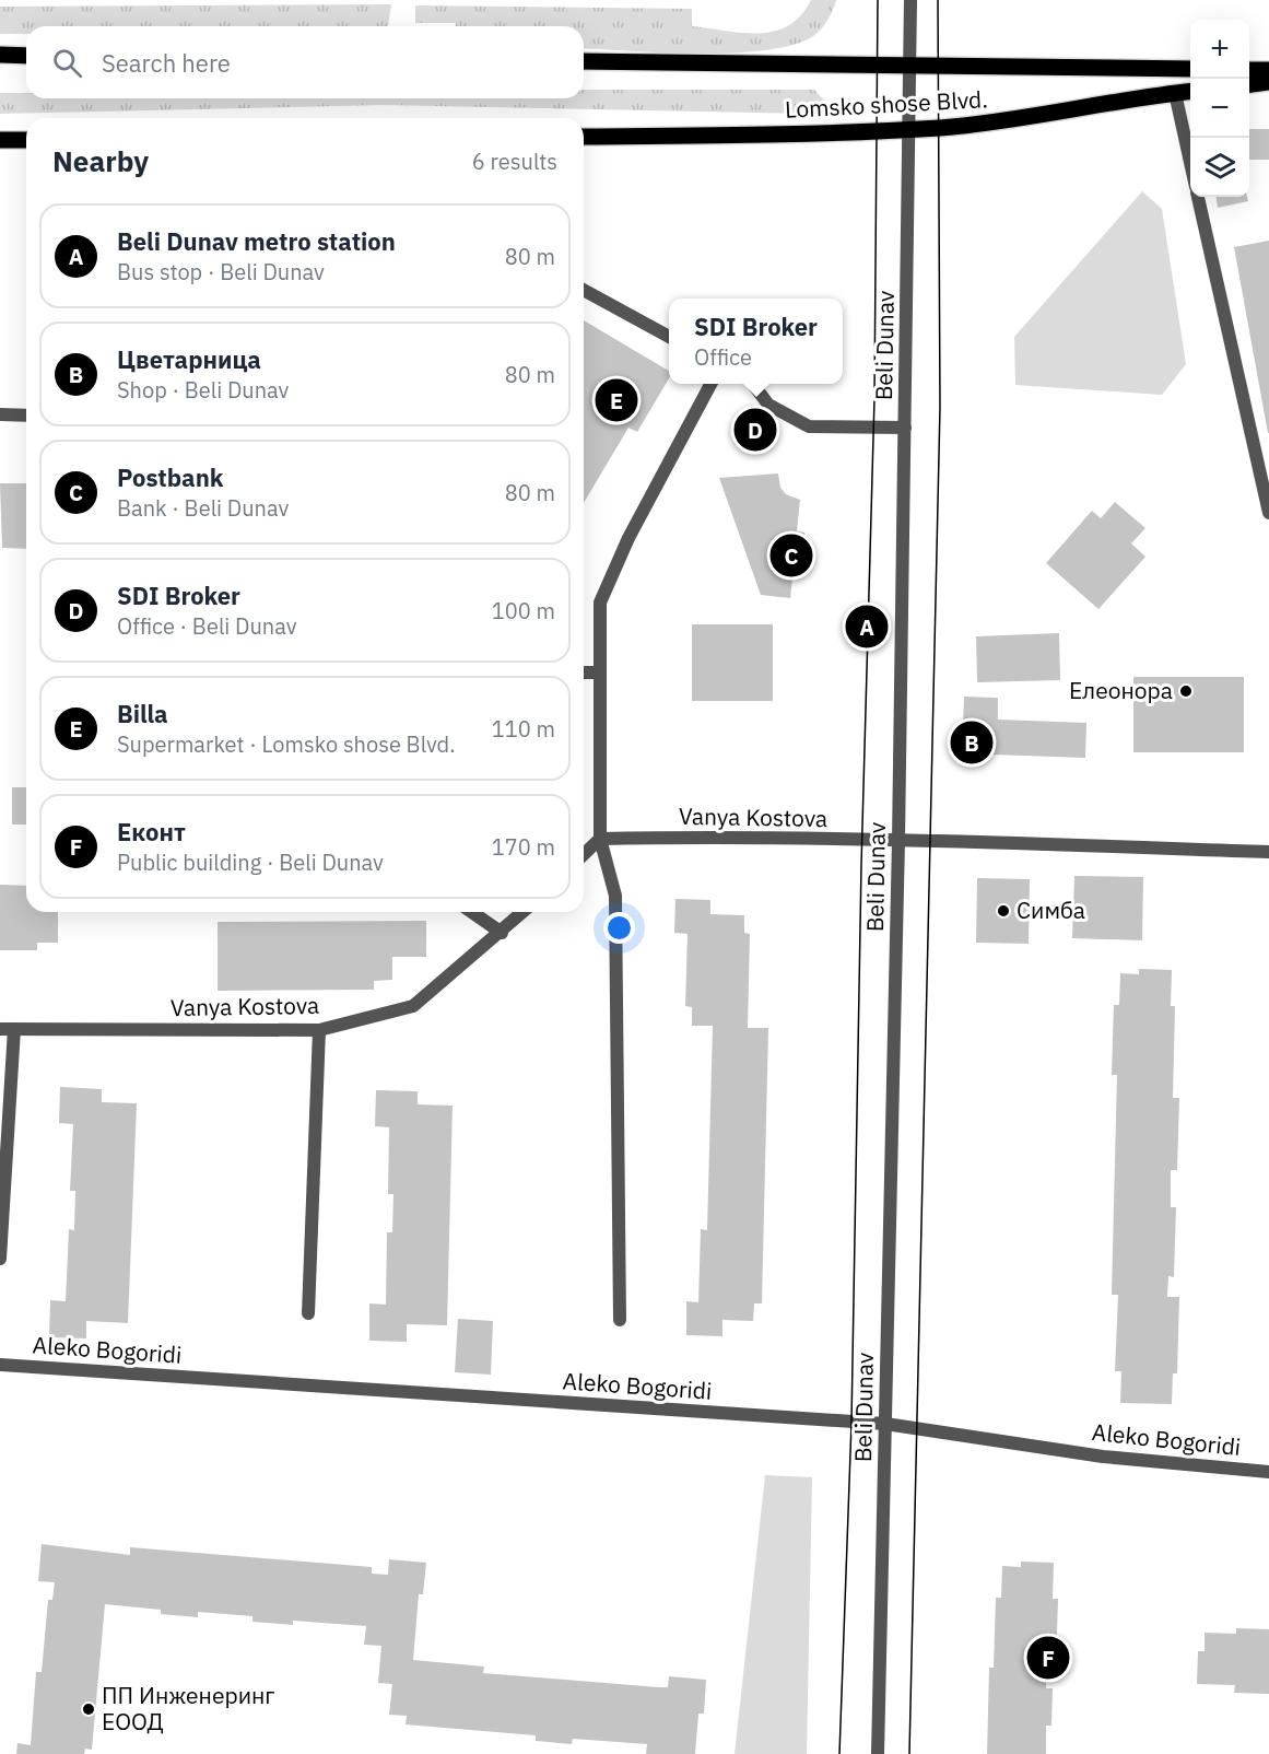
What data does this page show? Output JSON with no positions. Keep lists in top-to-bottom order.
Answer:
{
  "streets": {
    "main road": ["Lomsko shose Blvd."],
    "street": ["Beli Dunav", "Vanya Kostova", "Aleko Bogoridi"]
  },
  "crossings": [
    ["Lomsko shose Blvd.", "Beli Dunav"],
    ["Beli Dunav", "Vanya Kostova"],
    ["Beli Dunav", "Aleko Bogoridi"]
  ],
  "places": ["Елеонора", "Симба", "ПП Инженеринг ЕООД"],
  "page": {
    "map_buttons": ["+", "−"],
    "search": "Search here",
    "heading": ["Nearby", "6 results"],
    "list": [
      {
        "mark": "A",
        "name": "Beli Dunav metro station",
        "note": "Bus stop · Beli Dunav",
        "value": "80 m"
      },
      {
        "mark": "B",
        "name": "Цветарница",
        "note": "Shop · Beli Dunav",
        "value": "80 m"
      },
      {
        "mark": "C",
        "name": "Postbank",
        "note": "Bank · Beli Dunav",
        "value": "80 m"
      },
      {
        "mark": "D",
        "name": "SDI Broker",
        "note": "Office · Beli Dunav",
        "value": "100 m"
      },
      {
        "mark": "E",
        "name": "Billa",
        "note": "Supermarket · Lomsko shose Blvd.",
        "value": "110 m"
      },
      {
        "mark": "F",
        "name": "Еконт",
        "note": "Public building · Beli Dunav",
        "value": "170 m"
      }
    ],
    "popup": ["SDI Broker", "Office"],
    "pins": [
      "E",
      "D",
      "C",
      "A",
      "B",
      "F"
    ]
  }
}
